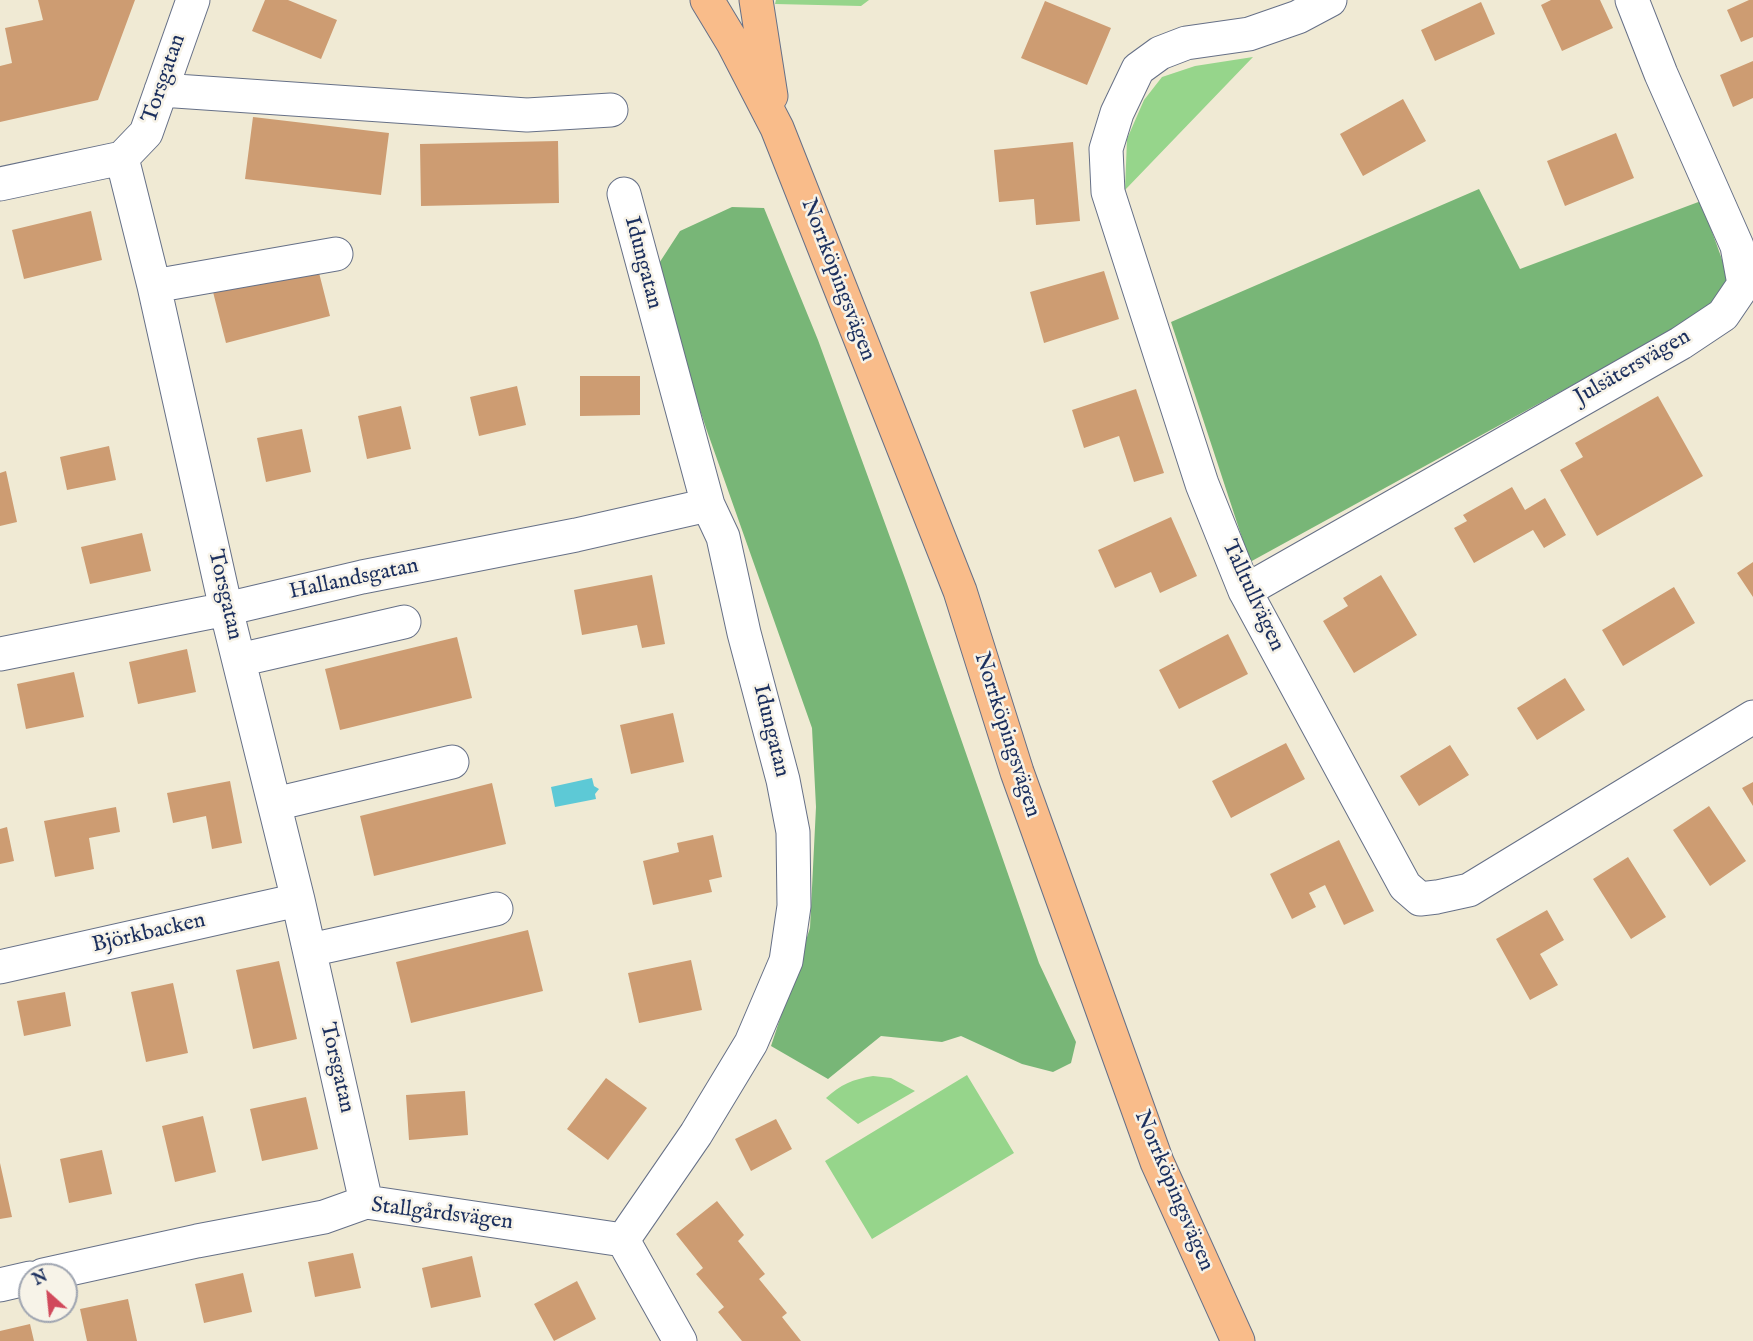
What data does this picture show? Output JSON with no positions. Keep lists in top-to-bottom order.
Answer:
{
  "streets": {
    "main road": ["Norrköpingsvägen"],
    "street": [
      "Torsgatan",
      "Idungatan",
      "Julsätersvägen",
      "Hallandsgatan",
      "Talltullvägen",
      "Björkbacken",
      "Stallgårdsvägen"
    ]
  },
  "crossings": [
    ["Torsgatan", "Hallandsgatan"],
    ["Torsgatan", "Björkbacken"],
    ["Torsgatan", "Stallgårdsvägen"],
    ["Idungatan", "Hallandsgatan"],
    ["Idungatan", "Stallgårdsvägen"],
    ["Julsätersvägen", "Talltullvägen"]
  ],
  "north": "top left"
}
